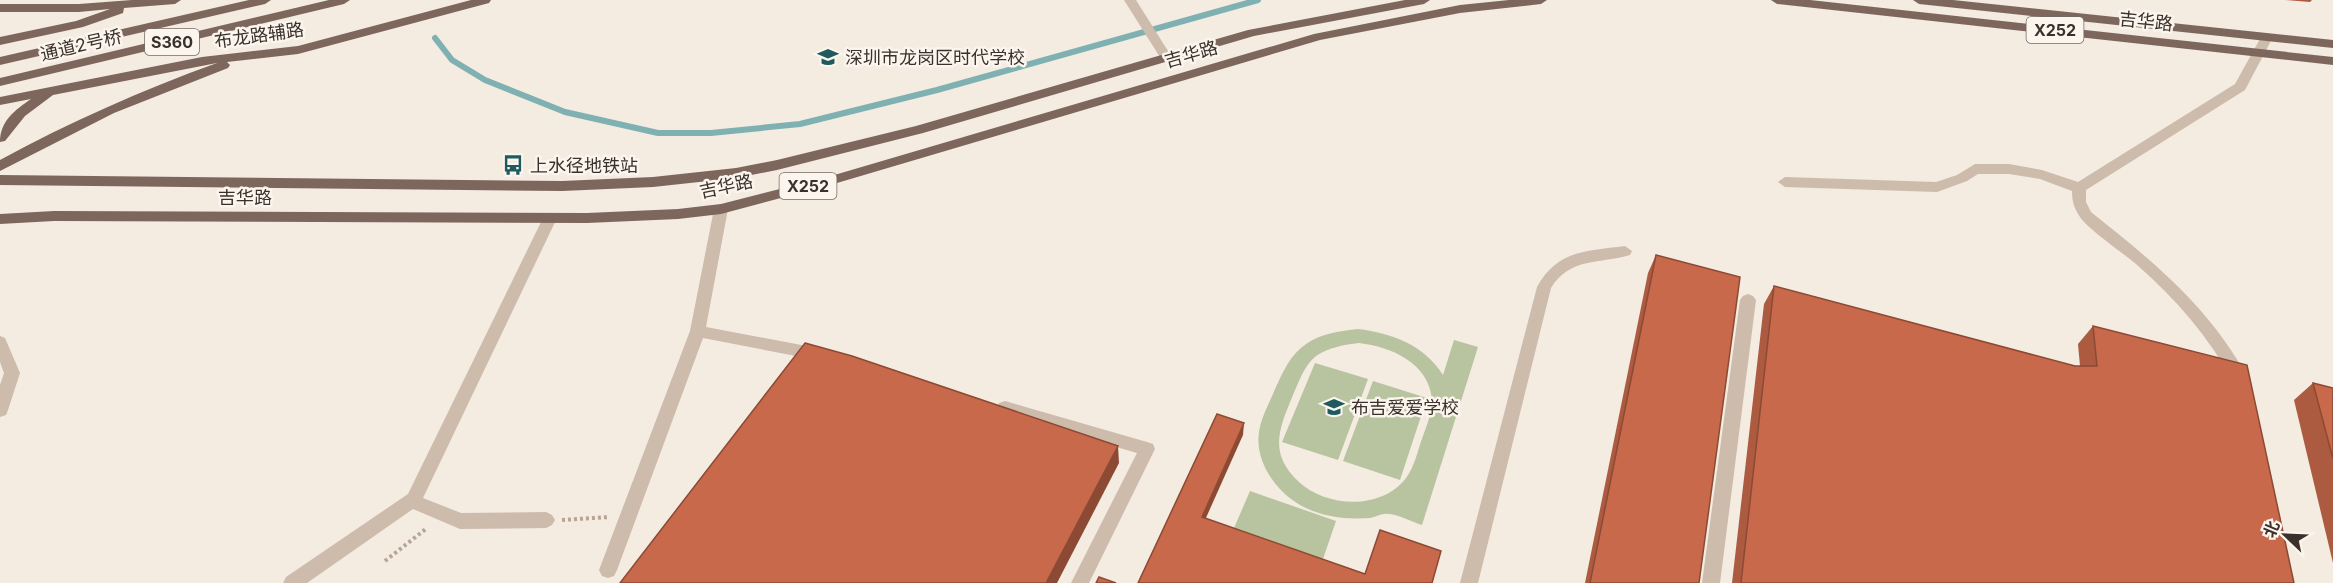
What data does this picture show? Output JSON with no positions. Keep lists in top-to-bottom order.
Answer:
{
  "streets": {
    "main road": [
      "吉华路",
      "X252",
      "布龙路辅路",
      "S360",
      "通道2号桥"
    ]
  },
  "places": {
    "school or university": ["深圳市龙岗区时代学校", "布吉爱爱学校"],
    "bus stop": ["上水径地铁站"]
  },
  "north": "top left"
}
